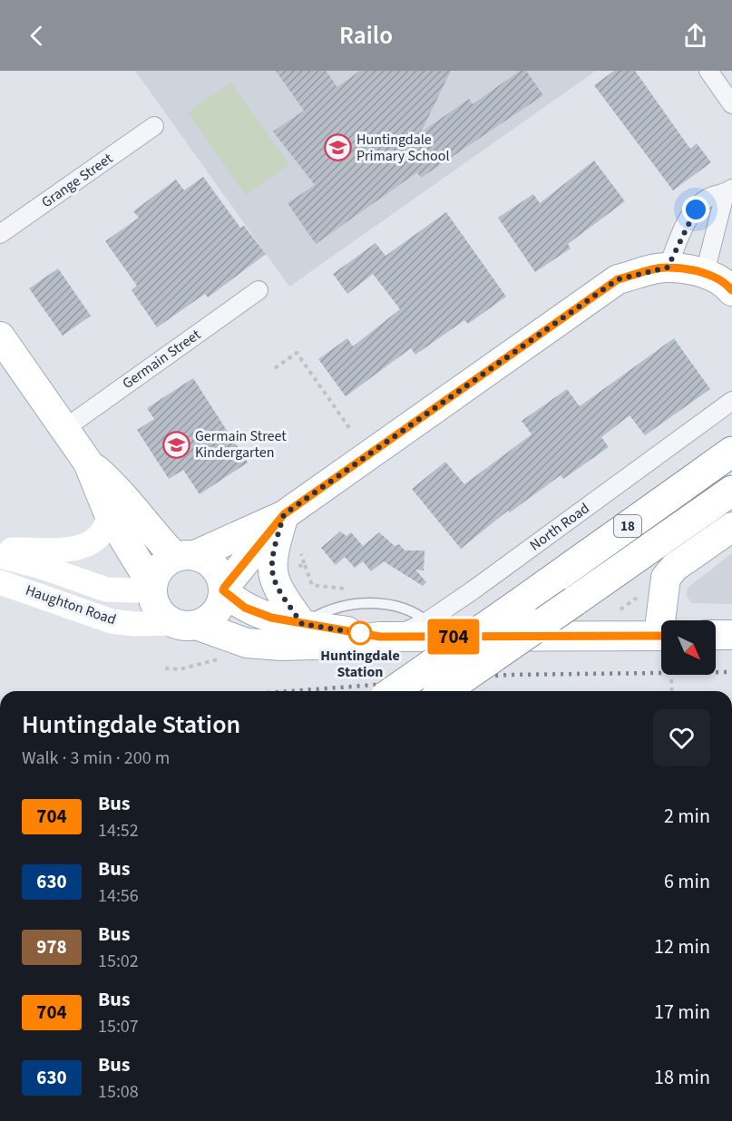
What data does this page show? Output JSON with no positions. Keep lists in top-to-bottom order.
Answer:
{
  "streets": {
    "highway": ["18"],
    "main road": ["Haughton Road"],
    "street": ["Grange Street", "Germain Street", "North Road"]
  },
  "crossings": [
    ["North Road", "Haughton Road"]
  ],
  "places": {
    "school or university": ["Huntingdale Primary School", "Germain Street Kindergarten"],
    "other": ["Huntingdale Station"]
  },
  "lines": ["bus line 704"],
  "north": "bottom right",
  "page": {
    "header": "Railo",
    "on_map": "704",
    "heading": ["Huntingdale Station", "Walk · 3 min · 200 m"],
    "list": [
      {
        "mark": "704",
        "name": "Bus",
        "note": "14:52",
        "value": "2 min"
      },
      {
        "mark": "630",
        "name": "Bus",
        "note": "14:56",
        "value": "6 min"
      },
      {
        "mark": "978",
        "name": "Bus",
        "note": "15:02",
        "value": "12 min"
      },
      {
        "mark": "704",
        "name": "Bus",
        "note": "15:07",
        "value": "17 min"
      },
      {
        "mark": "630",
        "name": "Bus",
        "note": "15:08",
        "value": "18 min"
      }
    ]
  }
}
